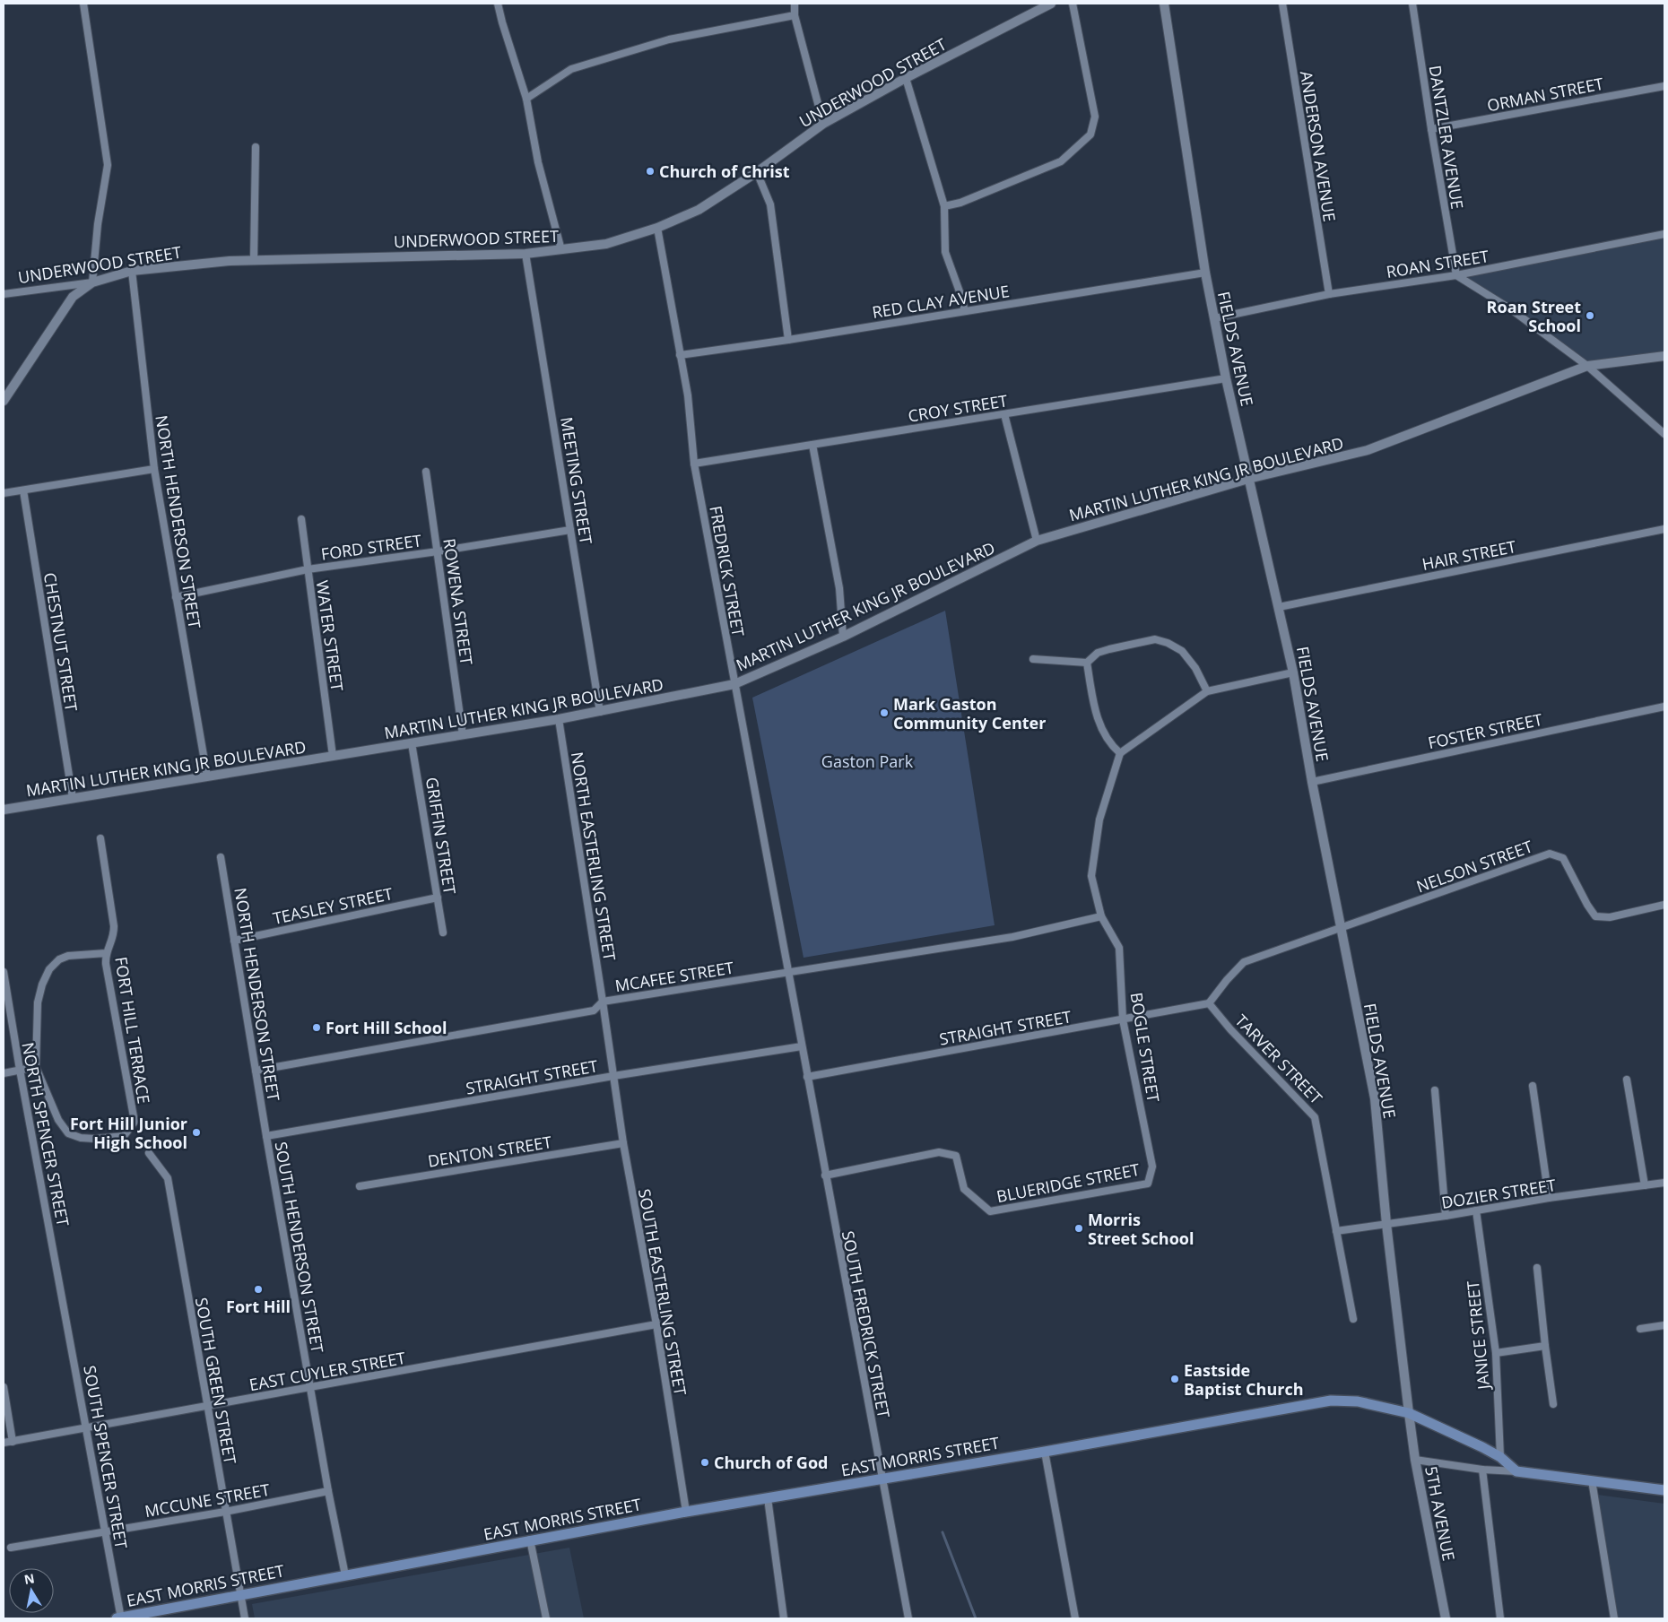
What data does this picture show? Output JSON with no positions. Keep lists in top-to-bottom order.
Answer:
{
  "streets": {
    "main road": ["EAST MORRIS STREET"],
    "street": [
      "UNDERWOOD STREET",
      "ORMAN STREET",
      "DANTZLER AVENUE",
      "ANDERSON AVENUE",
      "ROAN STREET",
      "RED CLAY AVENUE",
      "FIELDS AVENUE",
      "CROY STREET",
      "MARTIN LUTHER KING JR BOULEVARD",
      "MEETING STREET",
      "NORTH HENDERSON STREET",
      "FORD STREET",
      "HAIR STREET",
      "FREDRICK STREET",
      "ROWENA STREET",
      "WATER STREET",
      "CHESTNUT STREET",
      "FOSTER STREET",
      "GRIFFIN STREET",
      "NORTH EASTERLING STREET",
      "NELSON STREET",
      "TEASLEY STREET",
      "MCAFEE STREET",
      "STRAIGHT STREET",
      "FORT HILL TERRACE",
      "BOGLE STREET",
      "TARVER STREET",
      "NORTH SPENCER STREET",
      "DENTON STREET",
      "BLUERIDGE STREET",
      "DOZIER STREET",
      "SOUTH HENDERSON STREET",
      "SOUTH EASTERLING STREET",
      "SOUTH FREDRICK STREET",
      "JANICE STREET",
      "EAST CUYLER STREET",
      "SOUTH GREEN STREET",
      "SOUTH SPENCER STREET",
      "MCCUNE STREET",
      "5TH AVENUE"
    ]
  },
  "crossings": [
    ["UNDERWOOD STREET", "MEETING STREET"],
    ["UNDERWOOD STREET", "NORTH HENDERSON STREET"],
    ["UNDERWOOD STREET", "FREDRICK STREET"],
    ["ORMAN STREET", "DANTZLER AVENUE"],
    ["DANTZLER AVENUE", "ROAN STREET"],
    ["ANDERSON AVENUE", "ROAN STREET"],
    ["ROAN STREET", "FIELDS AVENUE"],
    ["RED CLAY AVENUE", "FIELDS AVENUE"],
    ["RED CLAY AVENUE", "FREDRICK STREET"],
    ["FIELDS AVENUE", "CROY STREET"],
    ["FIELDS AVENUE", "MARTIN LUTHER KING JR BOULEVARD"],
    ["FIELDS AVENUE", "HAIR STREET"],
    ["FIELDS AVENUE", "FOSTER STREET"],
    ["FIELDS AVENUE", "NELSON STREET"],
    ["FIELDS AVENUE", "DOZIER STREET"],
    ["FIELDS AVENUE", "EAST MORRIS STREET"],
    ["FIELDS AVENUE", "5TH AVENUE"],
    ["CROY STREET", "FREDRICK STREET"],
    ["MARTIN LUTHER KING JR BOULEVARD", "MEETING STREET"],
    ["MARTIN LUTHER KING JR BOULEVARD", "NORTH HENDERSON STREET"],
    ["MARTIN LUTHER KING JR BOULEVARD", "FREDRICK STREET"],
    ["MARTIN LUTHER KING JR BOULEVARD", "ROWENA STREET"],
    ["MARTIN LUTHER KING JR BOULEVARD", "WATER STREET"],
    ["MARTIN LUTHER KING JR BOULEVARD", "CHESTNUT STREET"],
    ["MARTIN LUTHER KING JR BOULEVARD", "GRIFFIN STREET"],
    ["MARTIN LUTHER KING JR BOULEVARD", "NORTH EASTERLING STREET"],
    ["MEETING STREET", "FORD STREET"],
    ["NORTH HENDERSON STREET", "FORD STREET"],
    ["NORTH HENDERSON STREET", "TEASLEY STREET"],
    ["NORTH HENDERSON STREET", "MCAFEE STREET"],
    ["NORTH HENDERSON STREET", "STRAIGHT STREET"],
    ["NORTH HENDERSON STREET", "SOUTH HENDERSON STREET"],
    ["FORD STREET", "ROWENA STREET"],
    ["FORD STREET", "WATER STREET"],
    ["FREDRICK STREET", "MCAFEE STREET"],
    ["FREDRICK STREET", "STRAIGHT STREET"],
    ["FREDRICK STREET", "SOUTH FREDRICK STREET"],
    ["GRIFFIN STREET", "TEASLEY STREET"],
    ["NORTH EASTERLING STREET", "MCAFEE STREET"],
    ["NORTH EASTERLING STREET", "STRAIGHT STREET"],
    ["NORTH EASTERLING STREET", "SOUTH EASTERLING STREET"],
    ["MCAFEE STREET", "BOGLE STREET"],
    ["STRAIGHT STREET", "BOGLE STREET"],
    ["STRAIGHT STREET", "TARVER STREET"],
    ["STRAIGHT STREET", "SOUTH HENDERSON STREET"],
    ["STRAIGHT STREET", "SOUTH EASTERLING STREET"],
    ["STRAIGHT STREET", "SOUTH FREDRICK STREET"],
    ["BOGLE STREET", "BLUERIDGE STREET"],
    ["TARVER STREET", "DOZIER STREET"],
    ["NORTH SPENCER STREET", "SOUTH SPENCER STREET"],
    ["DENTON STREET", "SOUTH EASTERLING STREET"],
    ["BLUERIDGE STREET", "SOUTH FREDRICK STREET"],
    ["DOZIER STREET", "JANICE STREET"],
    ["SOUTH HENDERSON STREET", "EAST CUYLER STREET"],
    ["SOUTH HENDERSON STREET", "EAST MORRIS STREET"],
    ["SOUTH HENDERSON STREET", "MCCUNE STREET"],
    ["SOUTH EASTERLING STREET", "EAST CUYLER STREET"],
    ["SOUTH EASTERLING STREET", "EAST MORRIS STREET"],
    ["SOUTH FREDRICK STREET", "EAST MORRIS STREET"],
    ["JANICE STREET", "EAST MORRIS STREET"],
    ["EAST CUYLER STREET", "SOUTH GREEN STREET"],
    ["EAST CUYLER STREET", "SOUTH SPENCER STREET"],
    ["SOUTH GREEN STREET", "EAST MORRIS STREET"],
    ["SOUTH GREEN STREET", "MCCUNE STREET"],
    ["EAST MORRIS STREET", "SOUTH SPENCER STREET"],
    ["EAST MORRIS STREET", "5TH AVENUE"],
    ["SOUTH SPENCER STREET", "MCCUNE STREET"]
  ],
  "parks": ["Gaston Park"],
  "places": [
    "Church of Christ",
    "Roan Street School",
    "Mark Gaston Community Center",
    "Fort Hill School",
    "Fort Hill Junior High School",
    "Morris Street School",
    "Fort Hill",
    "Eastside Baptist Church",
    "Church of God"
  ],
  "north": "top"
}
